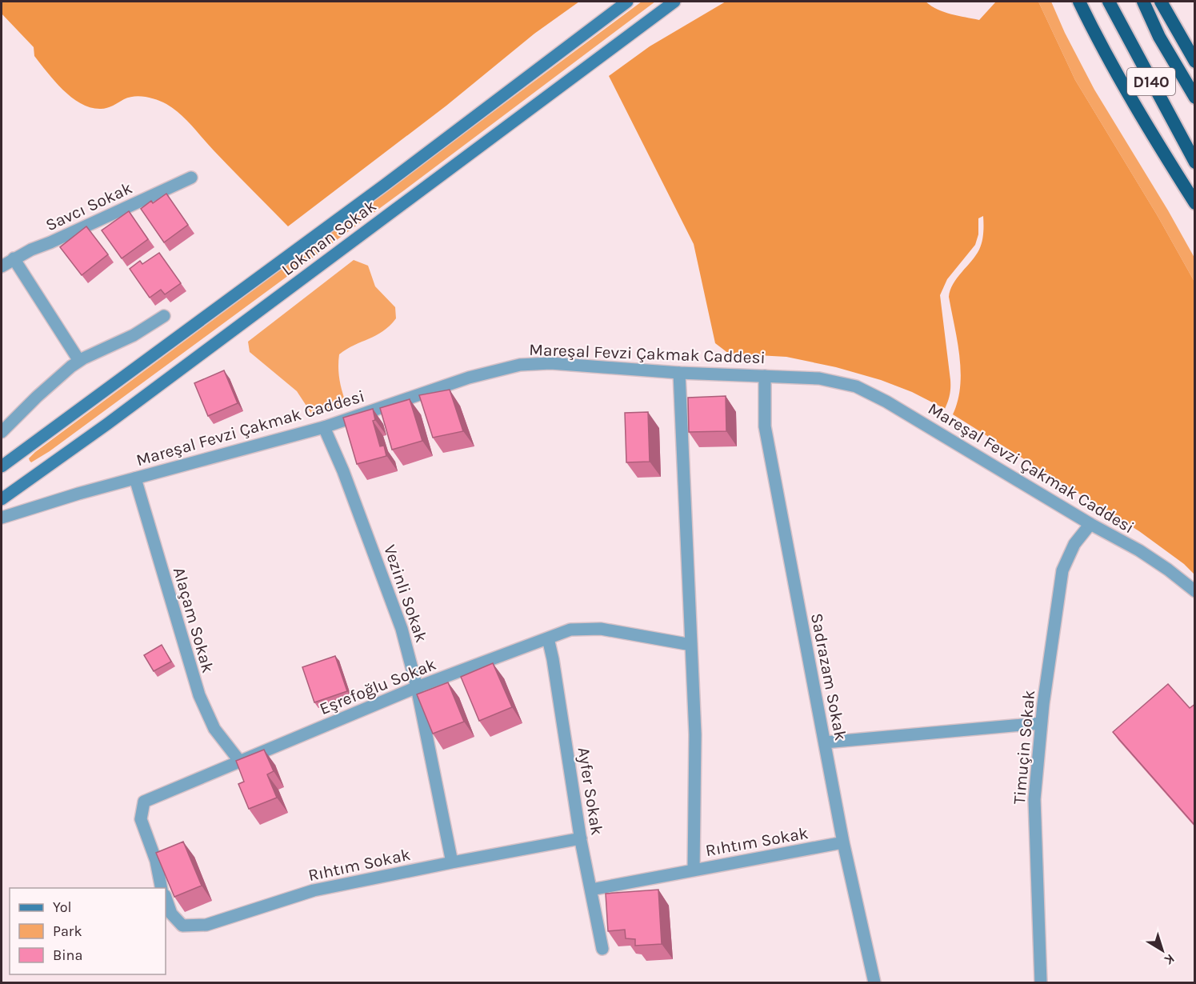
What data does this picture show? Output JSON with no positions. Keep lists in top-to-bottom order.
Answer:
{
  "streets": {
    "highway": ["D140"],
    "main road": ["Lokman Sokak"],
    "street": [
      "Savcı Sokak",
      "Mareşal Fevzi Çakmak Caddesi",
      "Vezinli Sokak",
      "Alaçam Sokak",
      "Sadrazam Sokak",
      "Eşrefoğlu Sokak",
      "Timuçin Sokak",
      "Ayfer Sokak",
      "Rıhtım Sokak"
    ]
  },
  "crossings": [
    ["Mareşal Fevzi Çakmak Caddesi", "Vezinli Sokak"],
    ["Mareşal Fevzi Çakmak Caddesi", "Alaçam Sokak"],
    ["Mareşal Fevzi Çakmak Caddesi", "Sadrazam Sokak"],
    ["Mareşal Fevzi Çakmak Caddesi", "Timuçin Sokak"],
    ["Vezinli Sokak", "Eşrefoğlu Sokak"],
    ["Vezinli Sokak", "Rıhtım Sokak"],
    ["Alaçam Sokak", "Eşrefoğlu Sokak"],
    ["Sadrazam Sokak", "Rıhtım Sokak"],
    ["Eşrefoğlu Sokak", "Ayfer Sokak"],
    ["Ayfer Sokak", "Rıhtım Sokak"]
  ],
  "legend": ["Yol", "Park", "Bina"],
  "north": "bottom right"
}
